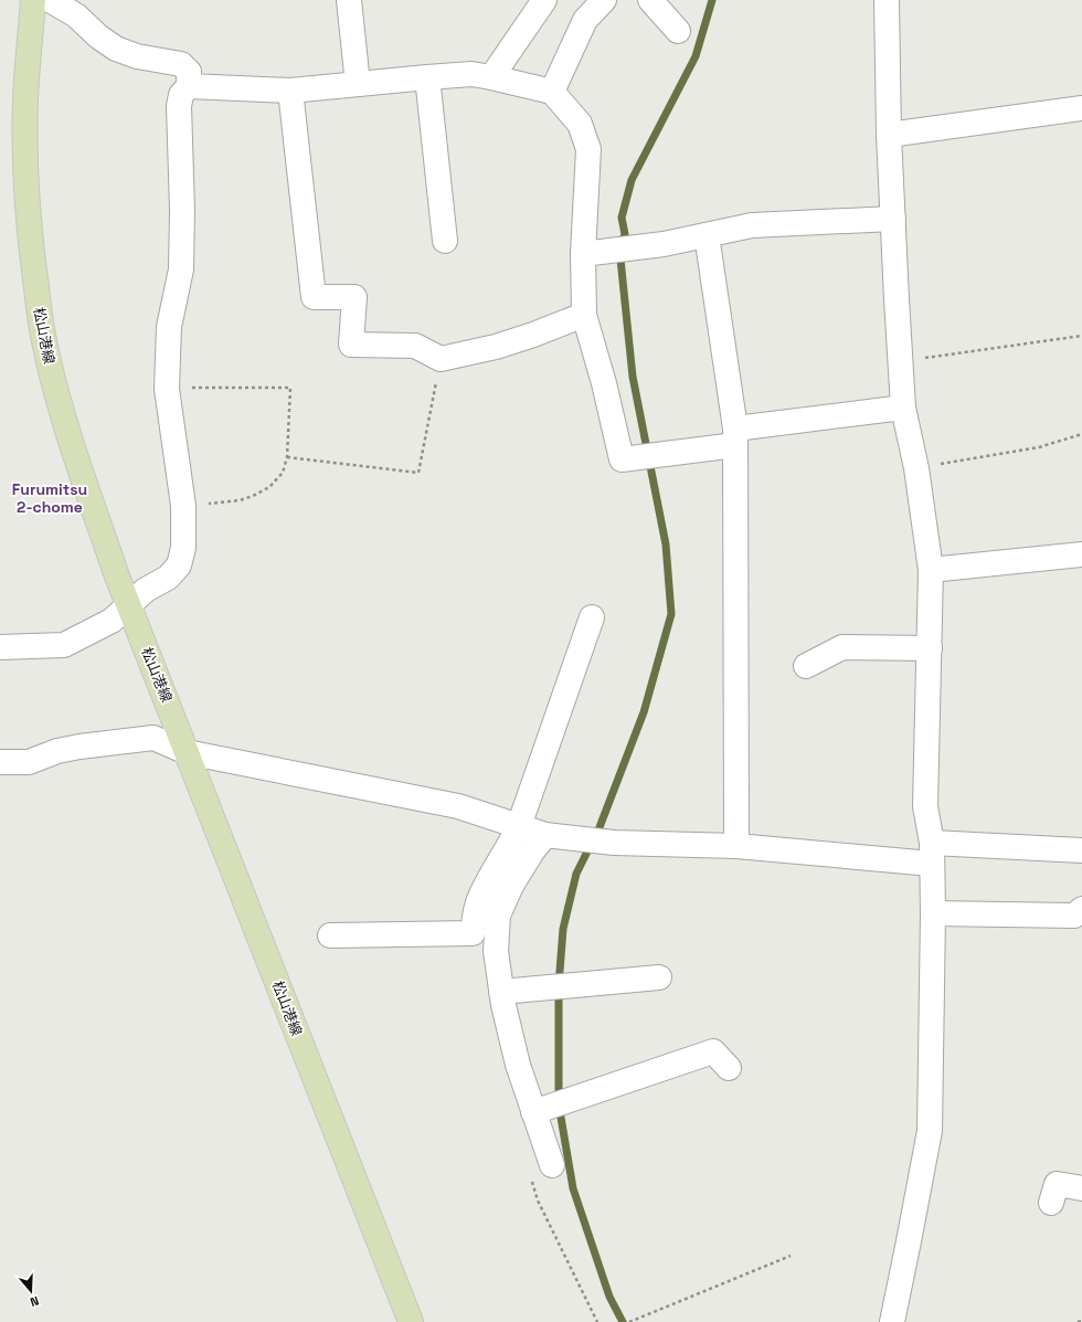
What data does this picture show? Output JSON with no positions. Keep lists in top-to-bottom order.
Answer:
{
  "streets": {
    "main road": ["松山港線"]
  },
  "districts": ["Furumitsu 2-chome"],
  "north": "bottom"
}
